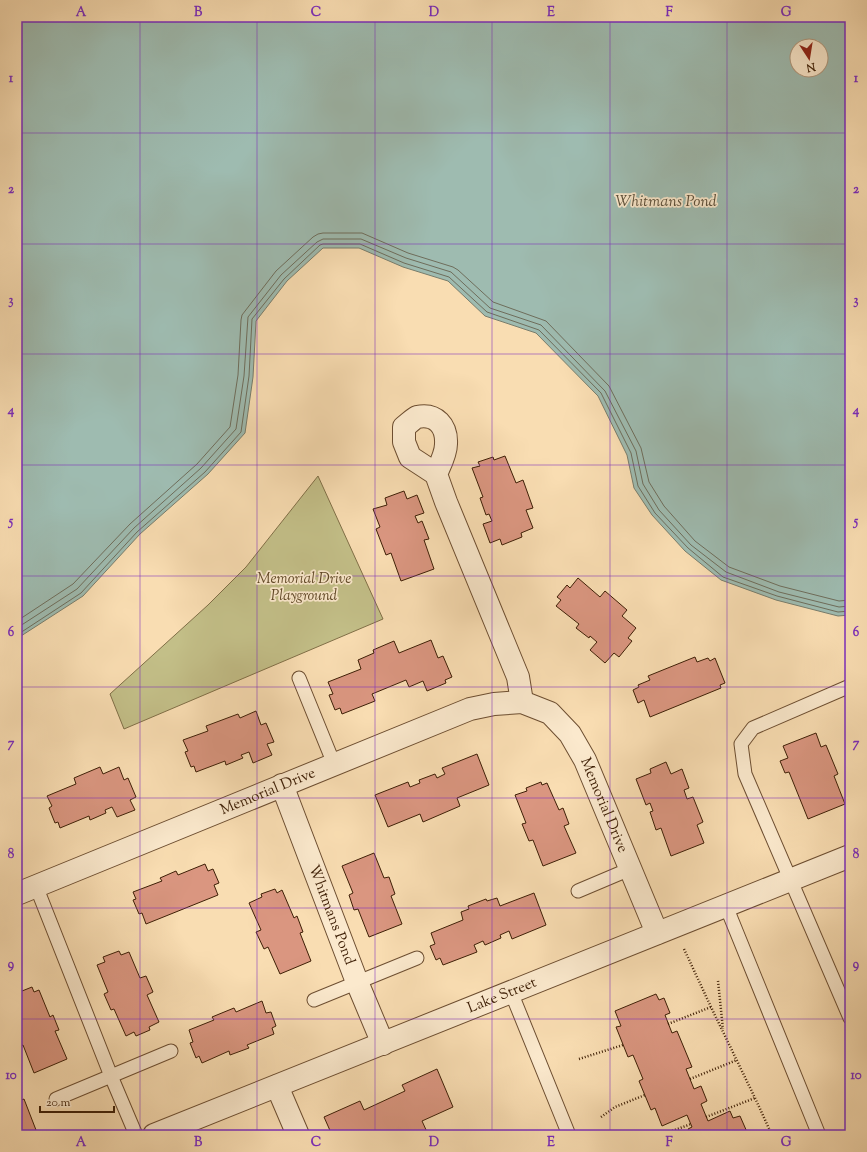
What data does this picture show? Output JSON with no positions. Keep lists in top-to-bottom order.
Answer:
{
  "streets": {
    "street": ["Memorial Drive", "Whitmans Pond", "Lake Street"]
  },
  "crossings": [
    ["Memorial Drive", "Whitmans Pond"],
    ["Memorial Drive", "Lake Street"],
    ["Whitmans Pond", "Lake Street"]
  ],
  "water": ["Whitmans Pond"],
  "parks": ["Memorial Drive Playground"],
  "scale_bar": "20 m",
  "north": "bottom",
  "grid": {
    "columns": [
      "A",
      "B",
      "C",
      "D",
      "E",
      "F",
      "G"
    ],
    "rows": [
      "1",
      "2",
      "3",
      "4",
      "5",
      "6",
      "7",
      "8",
      "9",
      "10"
    ]
  }
}
